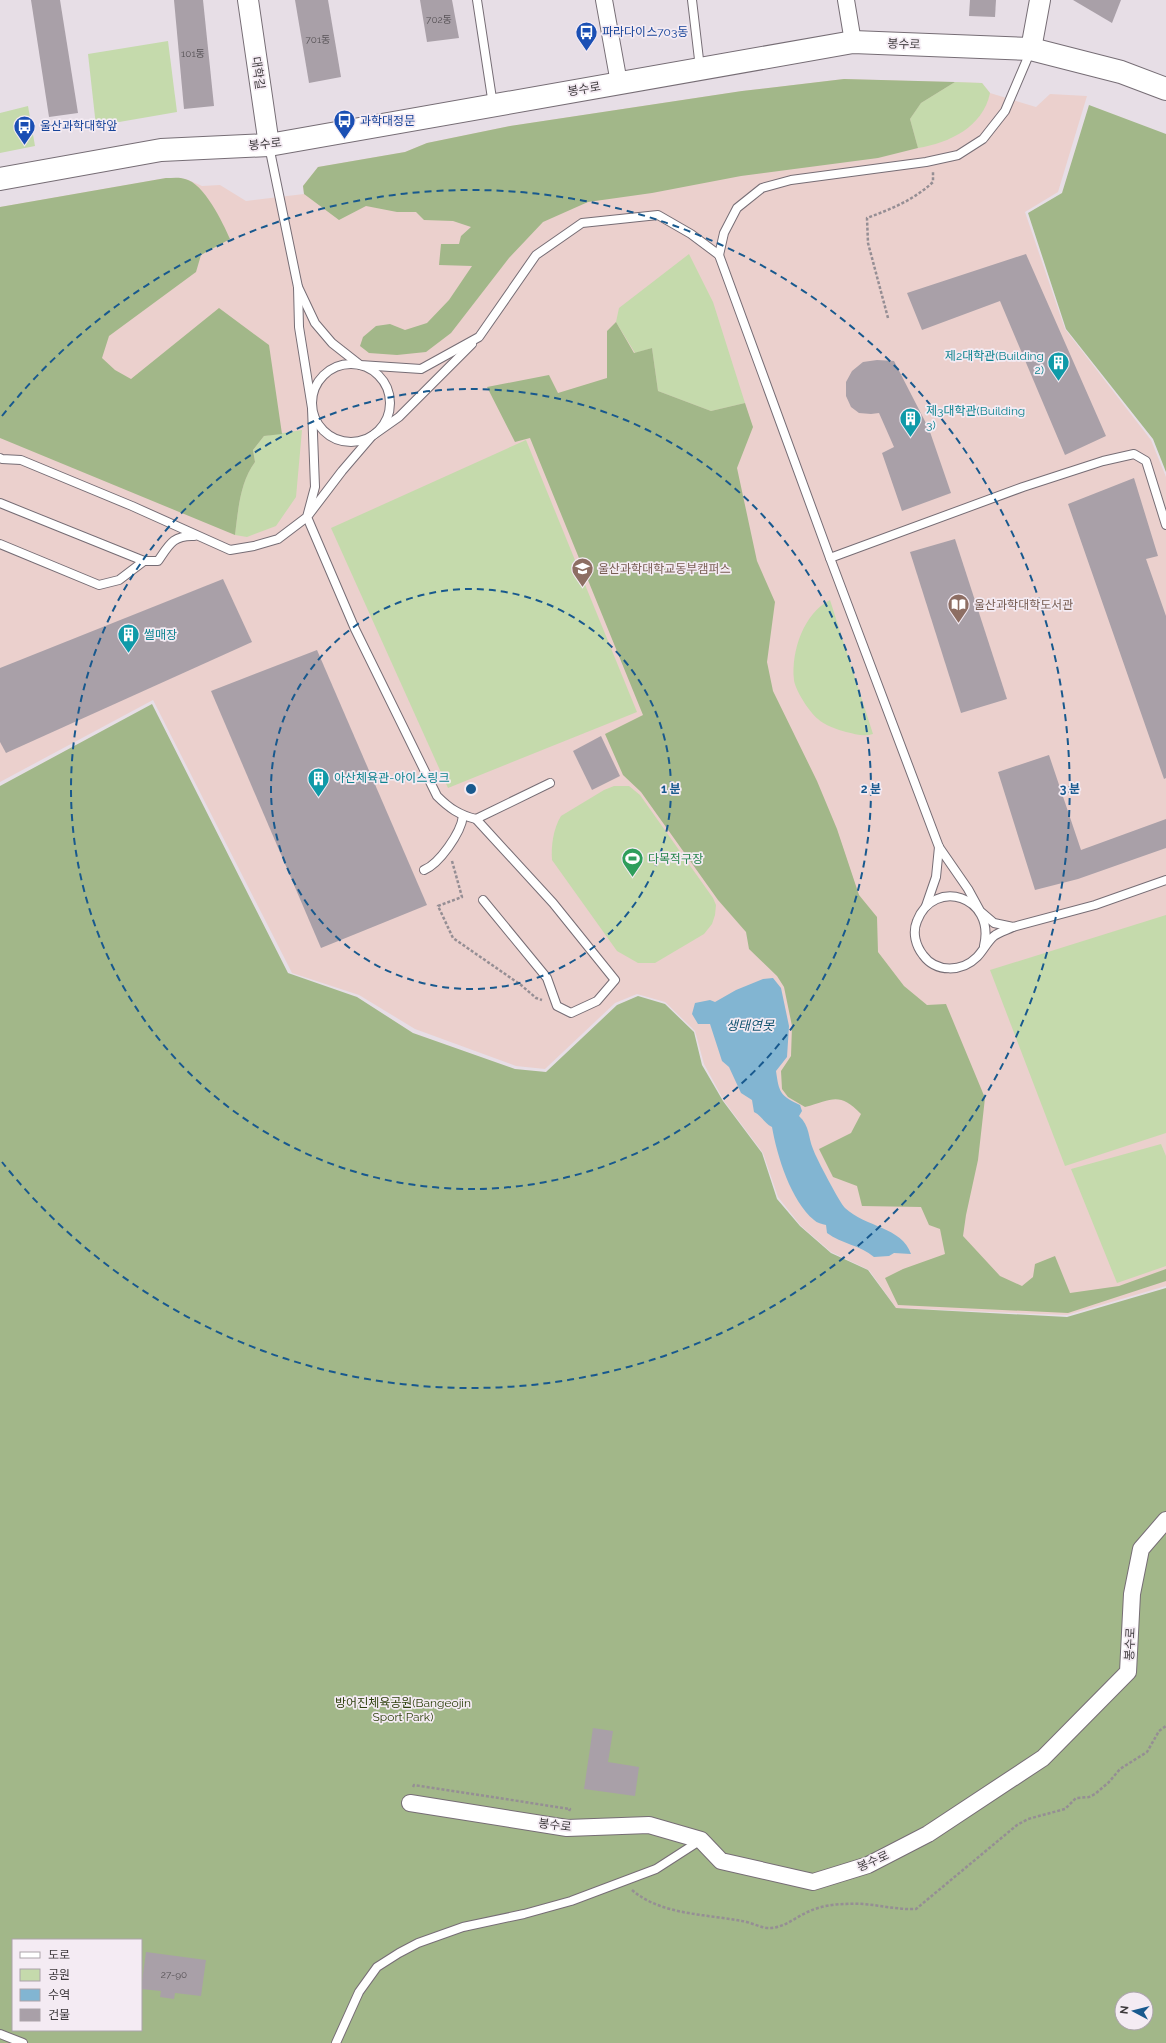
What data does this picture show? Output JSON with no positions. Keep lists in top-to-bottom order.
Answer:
{
  "streets": {
    "main road": ["봉수로"],
    "street": ["대학길"]
  },
  "crossings": [
    ["봉수로", "대학길"]
  ],
  "water": ["생태연못"],
  "parks": ["방어진체육공원(Bangeojin Sport Park)"],
  "places": {
    "bus stop": ["파라다이스703동", "과학대정문", "울산과학대학앞"],
    "building": [
      "제2대학관(Building 2)",
      "제3대학관(Building 3)",
      "썰매장",
      "아산체육관-아이스링크"
    ],
    "school or university": ["울산과학대학교동부캠퍼스"],
    "library": ["울산과학대학도서관"],
    "sports": ["다목적구장"]
  },
  "house_numbers": [
    "702동",
    "701동",
    "101동",
    "27-90"
  ],
  "legend": [
    "도로",
    "공원",
    "수역",
    "건물"
  ],
  "north": "left",
  "rings": ["1 분", "2 분", "3 분"]
}
